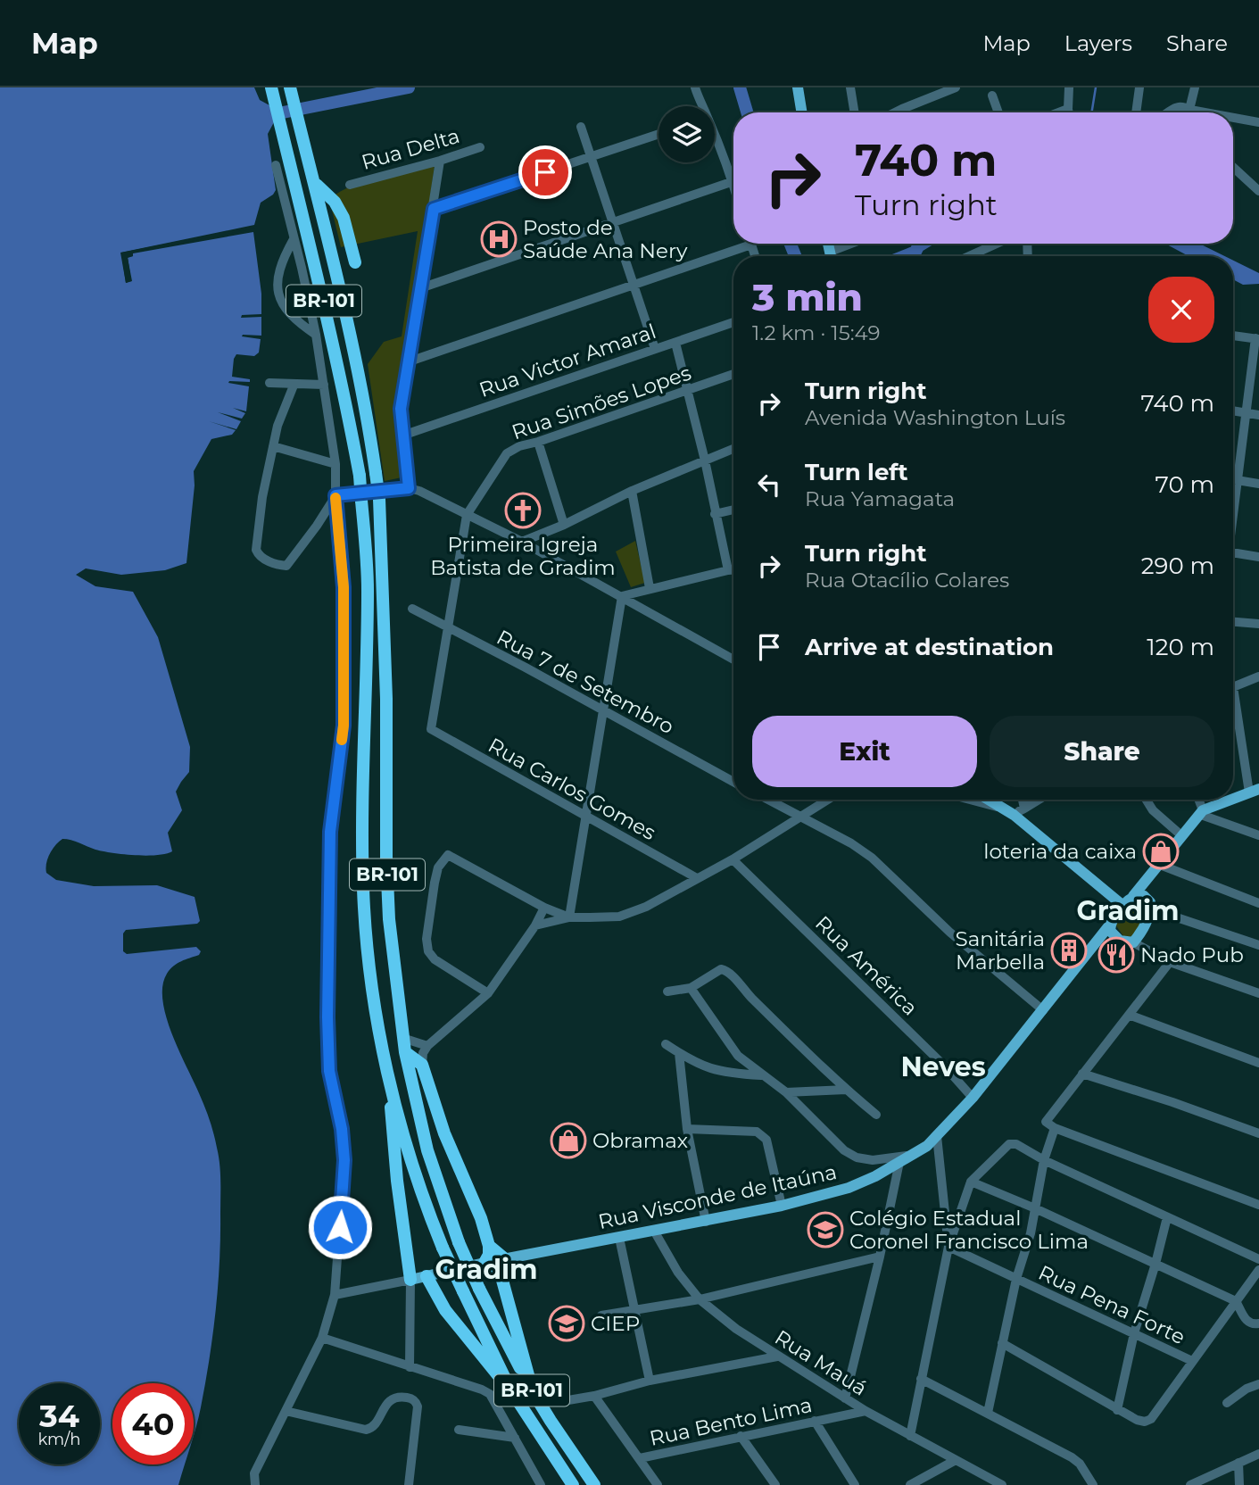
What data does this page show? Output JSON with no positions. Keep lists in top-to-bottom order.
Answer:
{
  "streets": {
    "highway": ["BR-101"],
    "main road": ["Rua Visconde de Itaúna"],
    "street": [
      "Rua Delta",
      "Rua Victor Amaral",
      "Rua Simões Lopes",
      "Rua 7 de Setembro",
      "Rua Carlos Gomes",
      "Rua América",
      "Rua Pena Forte",
      "Rua Mauá",
      "Rua Bento Lima"
    ]
  },
  "crossings": [
    ["Rua 7 de Setembro", "Rua Carlos Gomes"],
    ["Rua América", "Rua Visconde de Itaúna"],
    ["Rua Visconde de Itaúna", "Rua Mauá"],
    ["Rua Mauá", "Rua Bento Lima"]
  ],
  "districts": ["Gradim", "Neves", "Gradim"],
  "places": {
    "hospital": ["Posto de Saúde Ana Nery"],
    "church": ["Primeira Igreja Batista de Gradim"],
    "shop": ["loteria da caixa", "Obramax"],
    "building": ["Sanitária Marbella"],
    "restaurant": ["Nado Pub"],
    "school or university": ["Colégio Estadual Coronel Francisco Lima", "CIEP"]
  },
  "page": {
    "header": "Map",
    "nav": ["Map", "Layers", "Share"],
    "turn": ["740 m", "Turn right"],
    "heading": ["3 min", "1.2 km · 15:49"],
    "list": [
      {
        "name": "Turn right",
        "note": "Avenida Washington Luís",
        "value": "740 m"
      },
      {
        "name": "Turn left",
        "note": "Rua Yamagata",
        "value": "70 m"
      },
      {
        "name": "Turn right",
        "note": "Rua Otacílio Colares",
        "value": "290 m"
      },
      {
        "name": "Arrive at destination",
        "value": "120 m"
      }
    ],
    "buttons": ["Exit", "Share"],
    "speed": "34 km/h",
    "limit": "40"
  }
}
